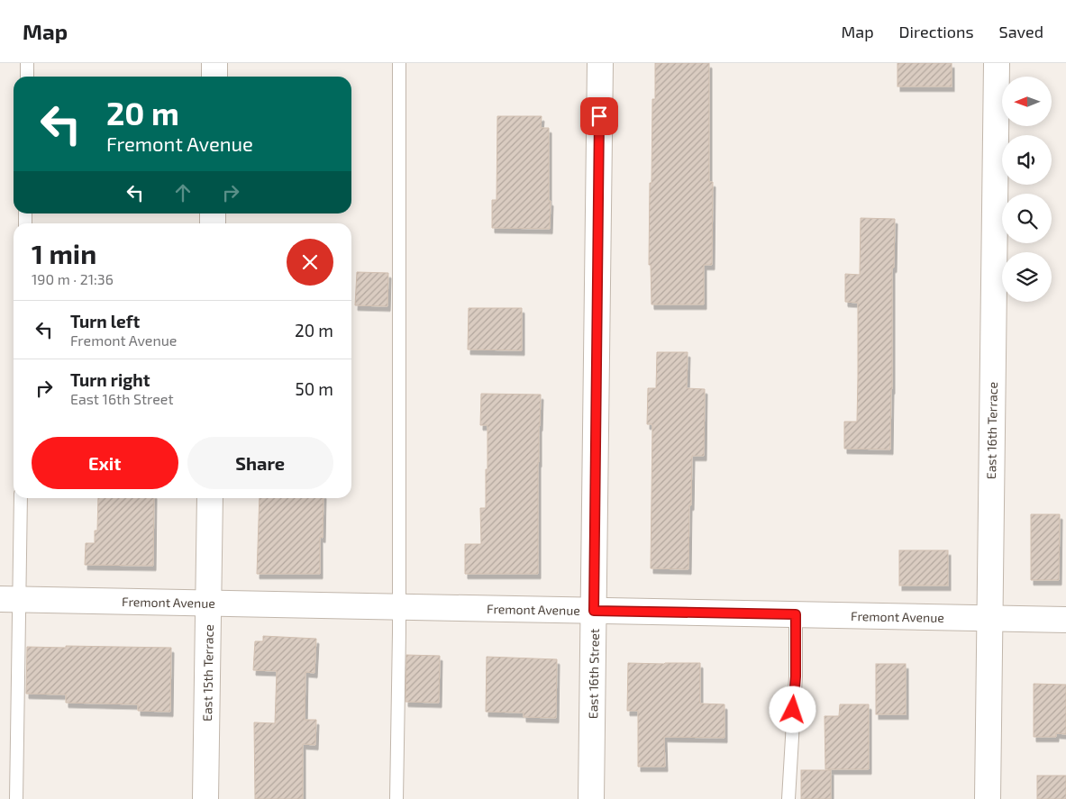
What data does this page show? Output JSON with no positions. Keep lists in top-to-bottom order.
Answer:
{
  "streets": {
    "street": [
      "East 16th Terrace",
      "Fremont Avenue",
      "East 15th Terrace",
      "East 16th Street"
    ]
  },
  "crossings": [
    ["East 16th Terrace", "Fremont Avenue"],
    ["Fremont Avenue", "East 15th Terrace"],
    ["Fremont Avenue", "East 16th Street"]
  ],
  "north": "left",
  "page": {
    "header": "Map",
    "nav": ["Map", "Directions", "Saved"],
    "turn": ["20 m", "Fremont Avenue"],
    "heading": ["1 min", "190 m · 21:36"],
    "list": [
      {
        "name": "Turn left",
        "note": "Fremont Avenue",
        "value": "20 m"
      },
      {
        "name": "Turn right",
        "note": "East 16th Street",
        "value": "50 m"
      }
    ],
    "buttons": ["Exit", "Share"]
  }
}
